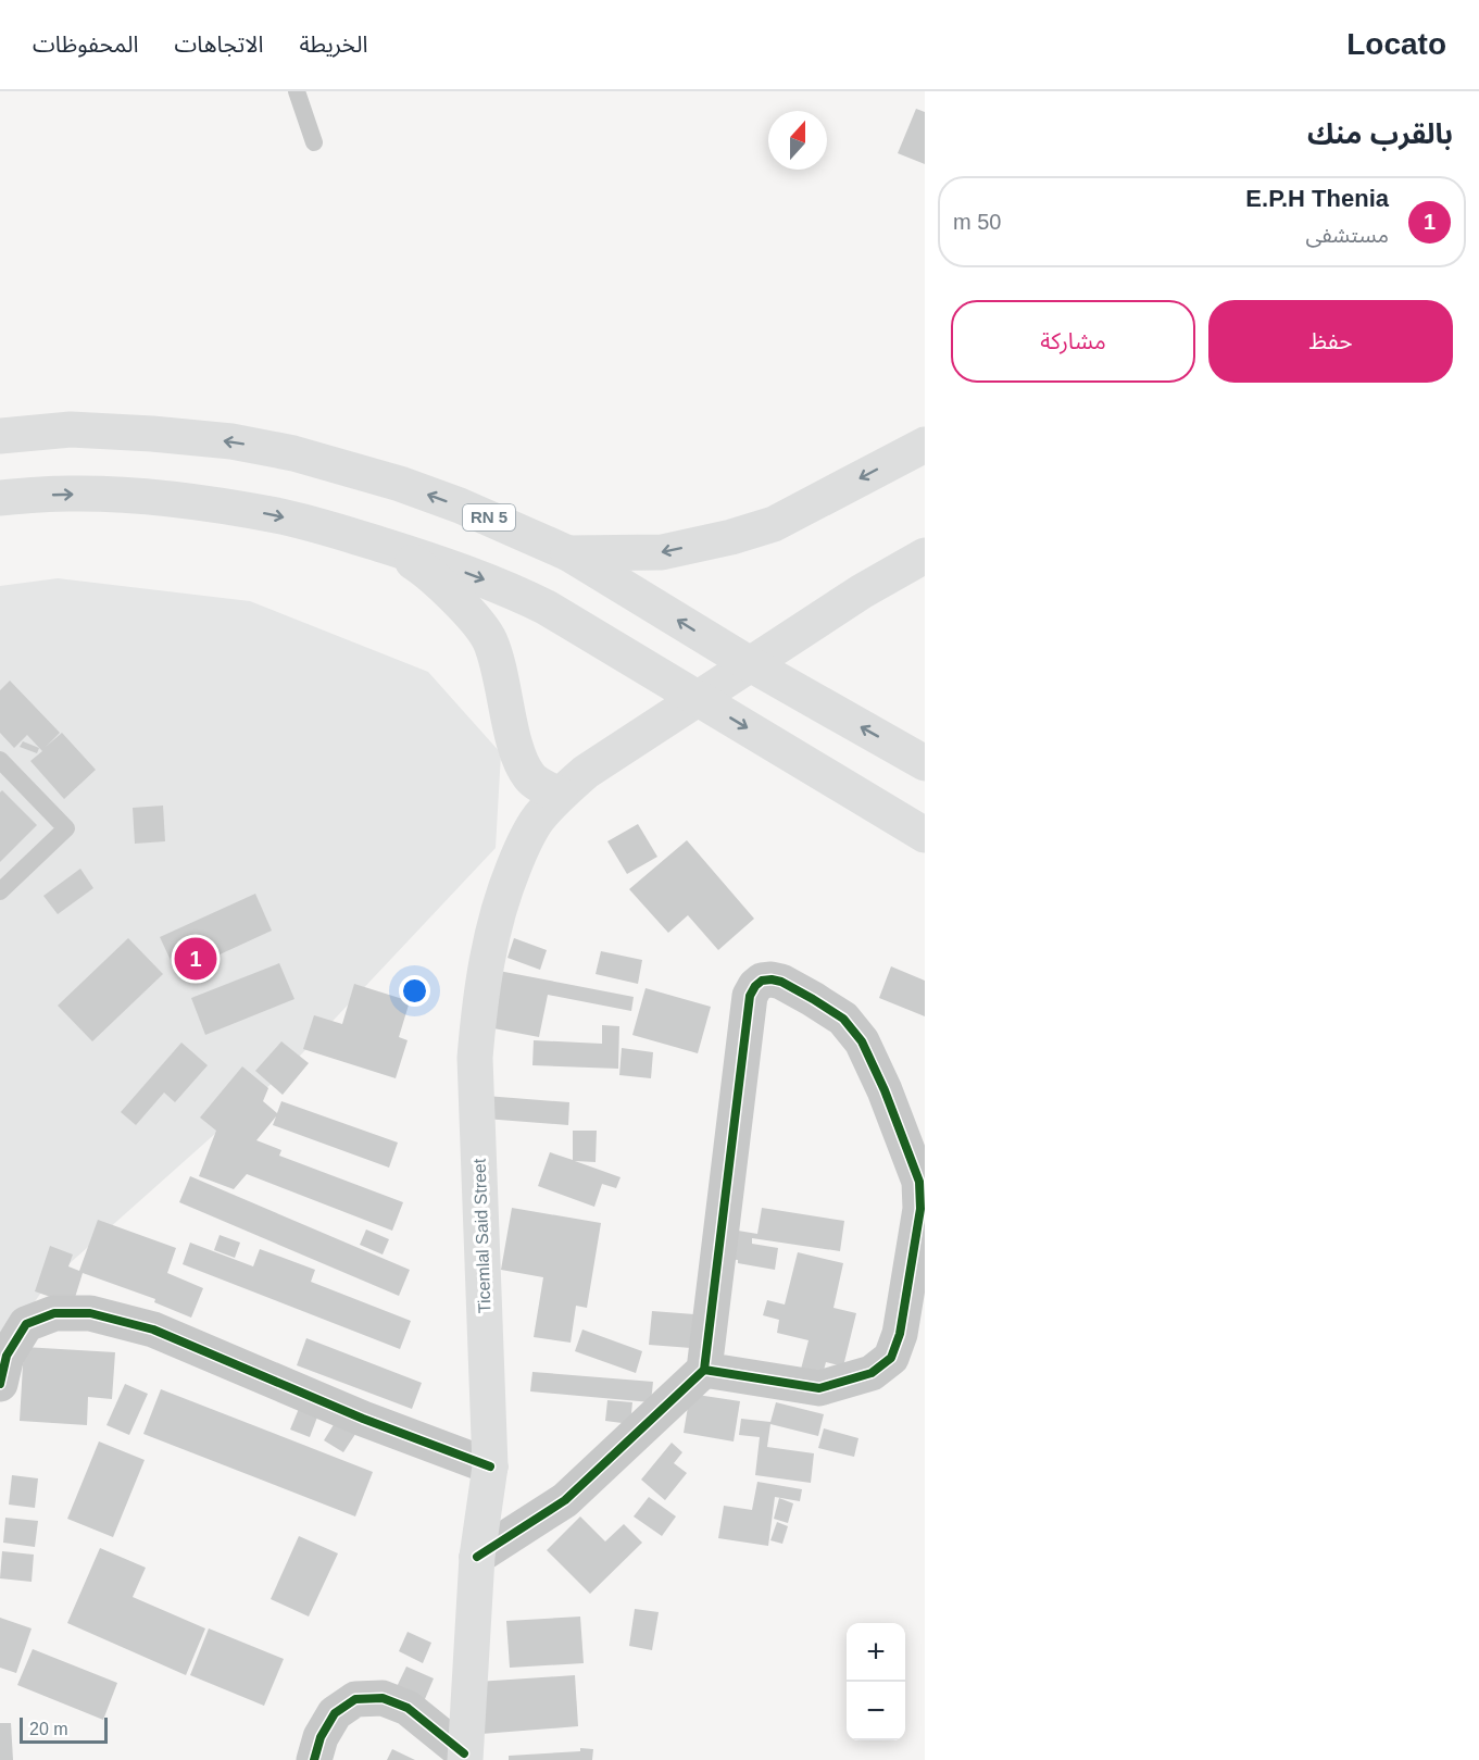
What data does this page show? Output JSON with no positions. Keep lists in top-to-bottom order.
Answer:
{
  "streets": {
    "main road": ["RN 5", "Ticemlal Said Street"]
  },
  "scale_bar": "20 m",
  "north": "top",
  "page": {
    "header": "Locato",
    "nav": ["الخريطة", "الاتجاهات", "المحفوظات"],
    "heading": "بالقرب منك",
    "list": [
      {
        "mark": "1",
        "name": "E.P.H Thenia",
        "note": "مستشفى",
        "value": "50 m"
      }
    ],
    "buttons": ["حفظ", "مشاركة"],
    "pins": "1",
    "map_buttons": ["+", "−"],
    "scale": "20 m"
  }
}
